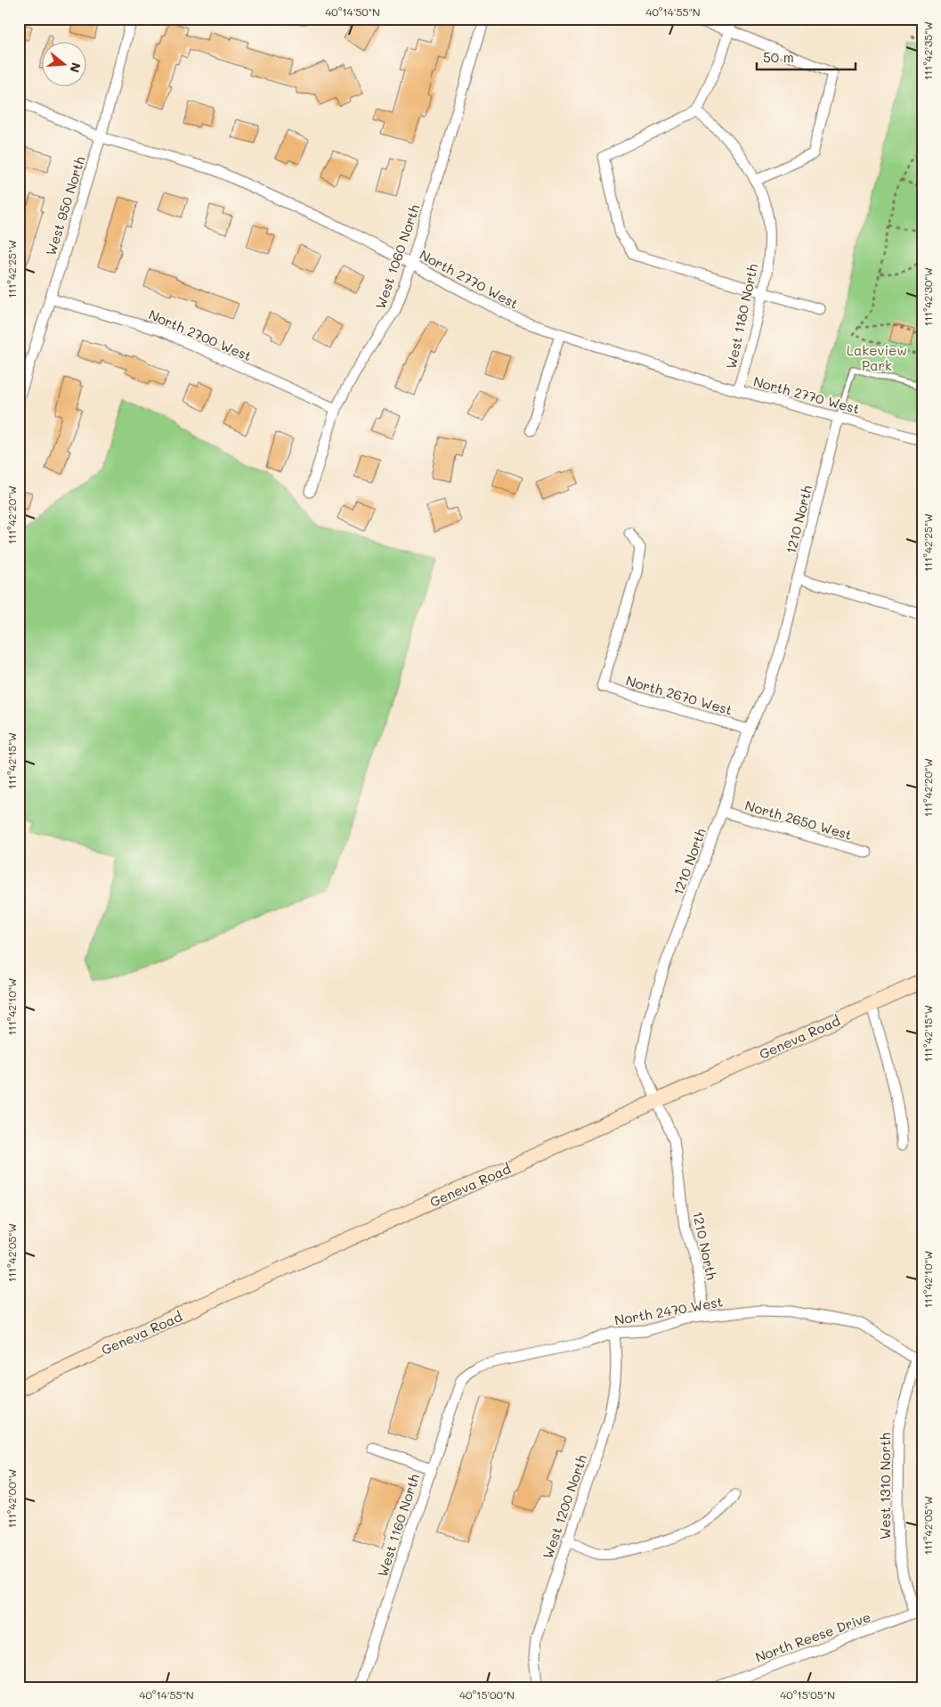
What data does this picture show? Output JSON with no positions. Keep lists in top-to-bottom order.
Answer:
{
  "streets": {
    "main road": ["Geneva Road"],
    "street": [
      "West 950 North",
      "West 1060 North",
      "North 2770 West",
      "West 1180 North",
      "North 2700 West",
      "1210 North",
      "North 2670 West",
      "North 2650 West",
      "North 2470 West",
      "West 1310 North",
      "West 1200 North",
      "West 1160 North",
      "North Reese Drive"
    ]
  },
  "crossings": [
    ["West 950 North", "North 2770 West"],
    ["West 950 North", "North 2700 West"],
    ["West 1060 North", "North 2770 West"],
    ["West 1060 North", "North 2700 West"],
    ["North 2770 West", "West 1180 North"],
    ["North 2770 West", "1210 North"],
    ["1210 North", "North 2670 West"],
    ["1210 North", "North 2650 West"],
    ["1210 North", "Geneva Road"],
    ["1210 North", "North 2470 West"],
    ["North 2470 West", "West 1310 North"],
    ["North 2470 West", "West 1200 North"],
    ["North 2470 West", "West 1160 North"],
    ["West 1310 North", "North Reese Drive"]
  ],
  "parks": ["Lakeview Park"],
  "scale_bar": "50 m",
  "north": "right",
  "coordinates": [
    "40°14'50\"N",
    "40°14'55\"N",
    "111°42'35\"W",
    "111°42'25\"W",
    "111°42'30\"W",
    "111°42'20\"W",
    "111°42'15\"W",
    "111°42'10\"W",
    "111°42'05\"W",
    "111°42'00\"W",
    "40°15'00\"N",
    "40°15'05\"N"
  ]
}
